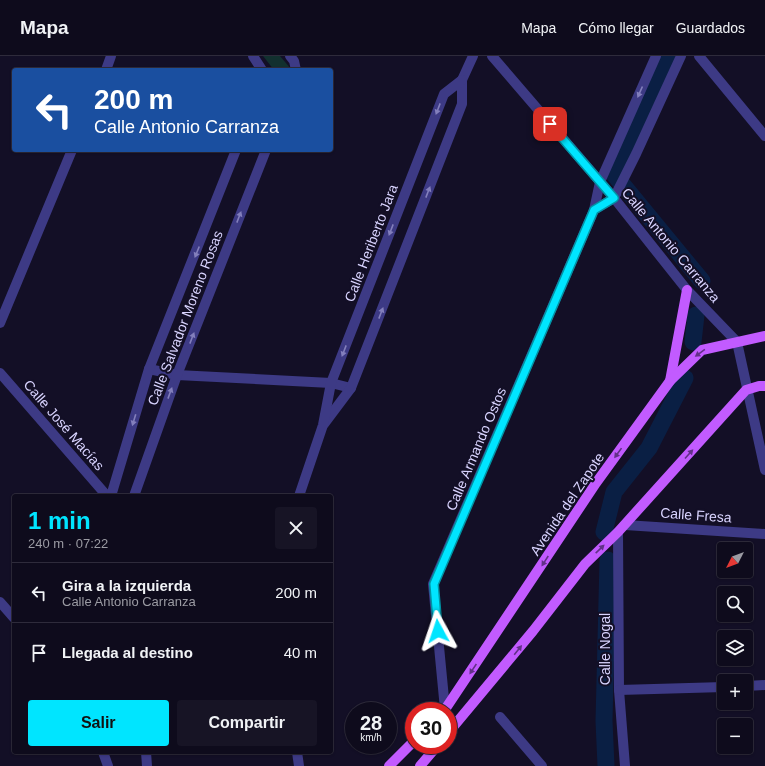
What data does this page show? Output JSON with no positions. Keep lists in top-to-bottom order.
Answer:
{
  "streets": {
    "main road": ["Avenida del Zapote"],
    "street": [
      "Calle Heriberto Jara",
      "Calle Antonio Carranza",
      "Calle Salvador Moreno Rosas",
      "Calle José Macías",
      "Calle Armando Ostos",
      "Calle Fresa",
      "Calle Nogal"
    ]
  },
  "crossings": [
    ["Calle Antonio Carranza", "Calle Armando Ostos"],
    ["Calle Antonio Carranza", "Avenida del Zapote"],
    ["Calle Fresa", "Calle Nogal"]
  ],
  "north": "bottom left",
  "page": {
    "header": "Mapa",
    "nav": ["Mapa", "Cómo llegar", "Guardados"],
    "turn": ["200 m", "Calle Antonio Carranza"],
    "heading": ["1 min", "240 m · 07:22"],
    "map_buttons": ["+", "−"],
    "list": [
      {
        "name": "Gira a la izquierda",
        "note": "Calle Antonio Carranza",
        "value": "200 m"
      },
      {
        "name": "Llegada al destino",
        "value": "40 m"
      }
    ],
    "buttons": ["Salir", "Compartir"],
    "speed": "28 km/h",
    "limit": "30"
  }
}
